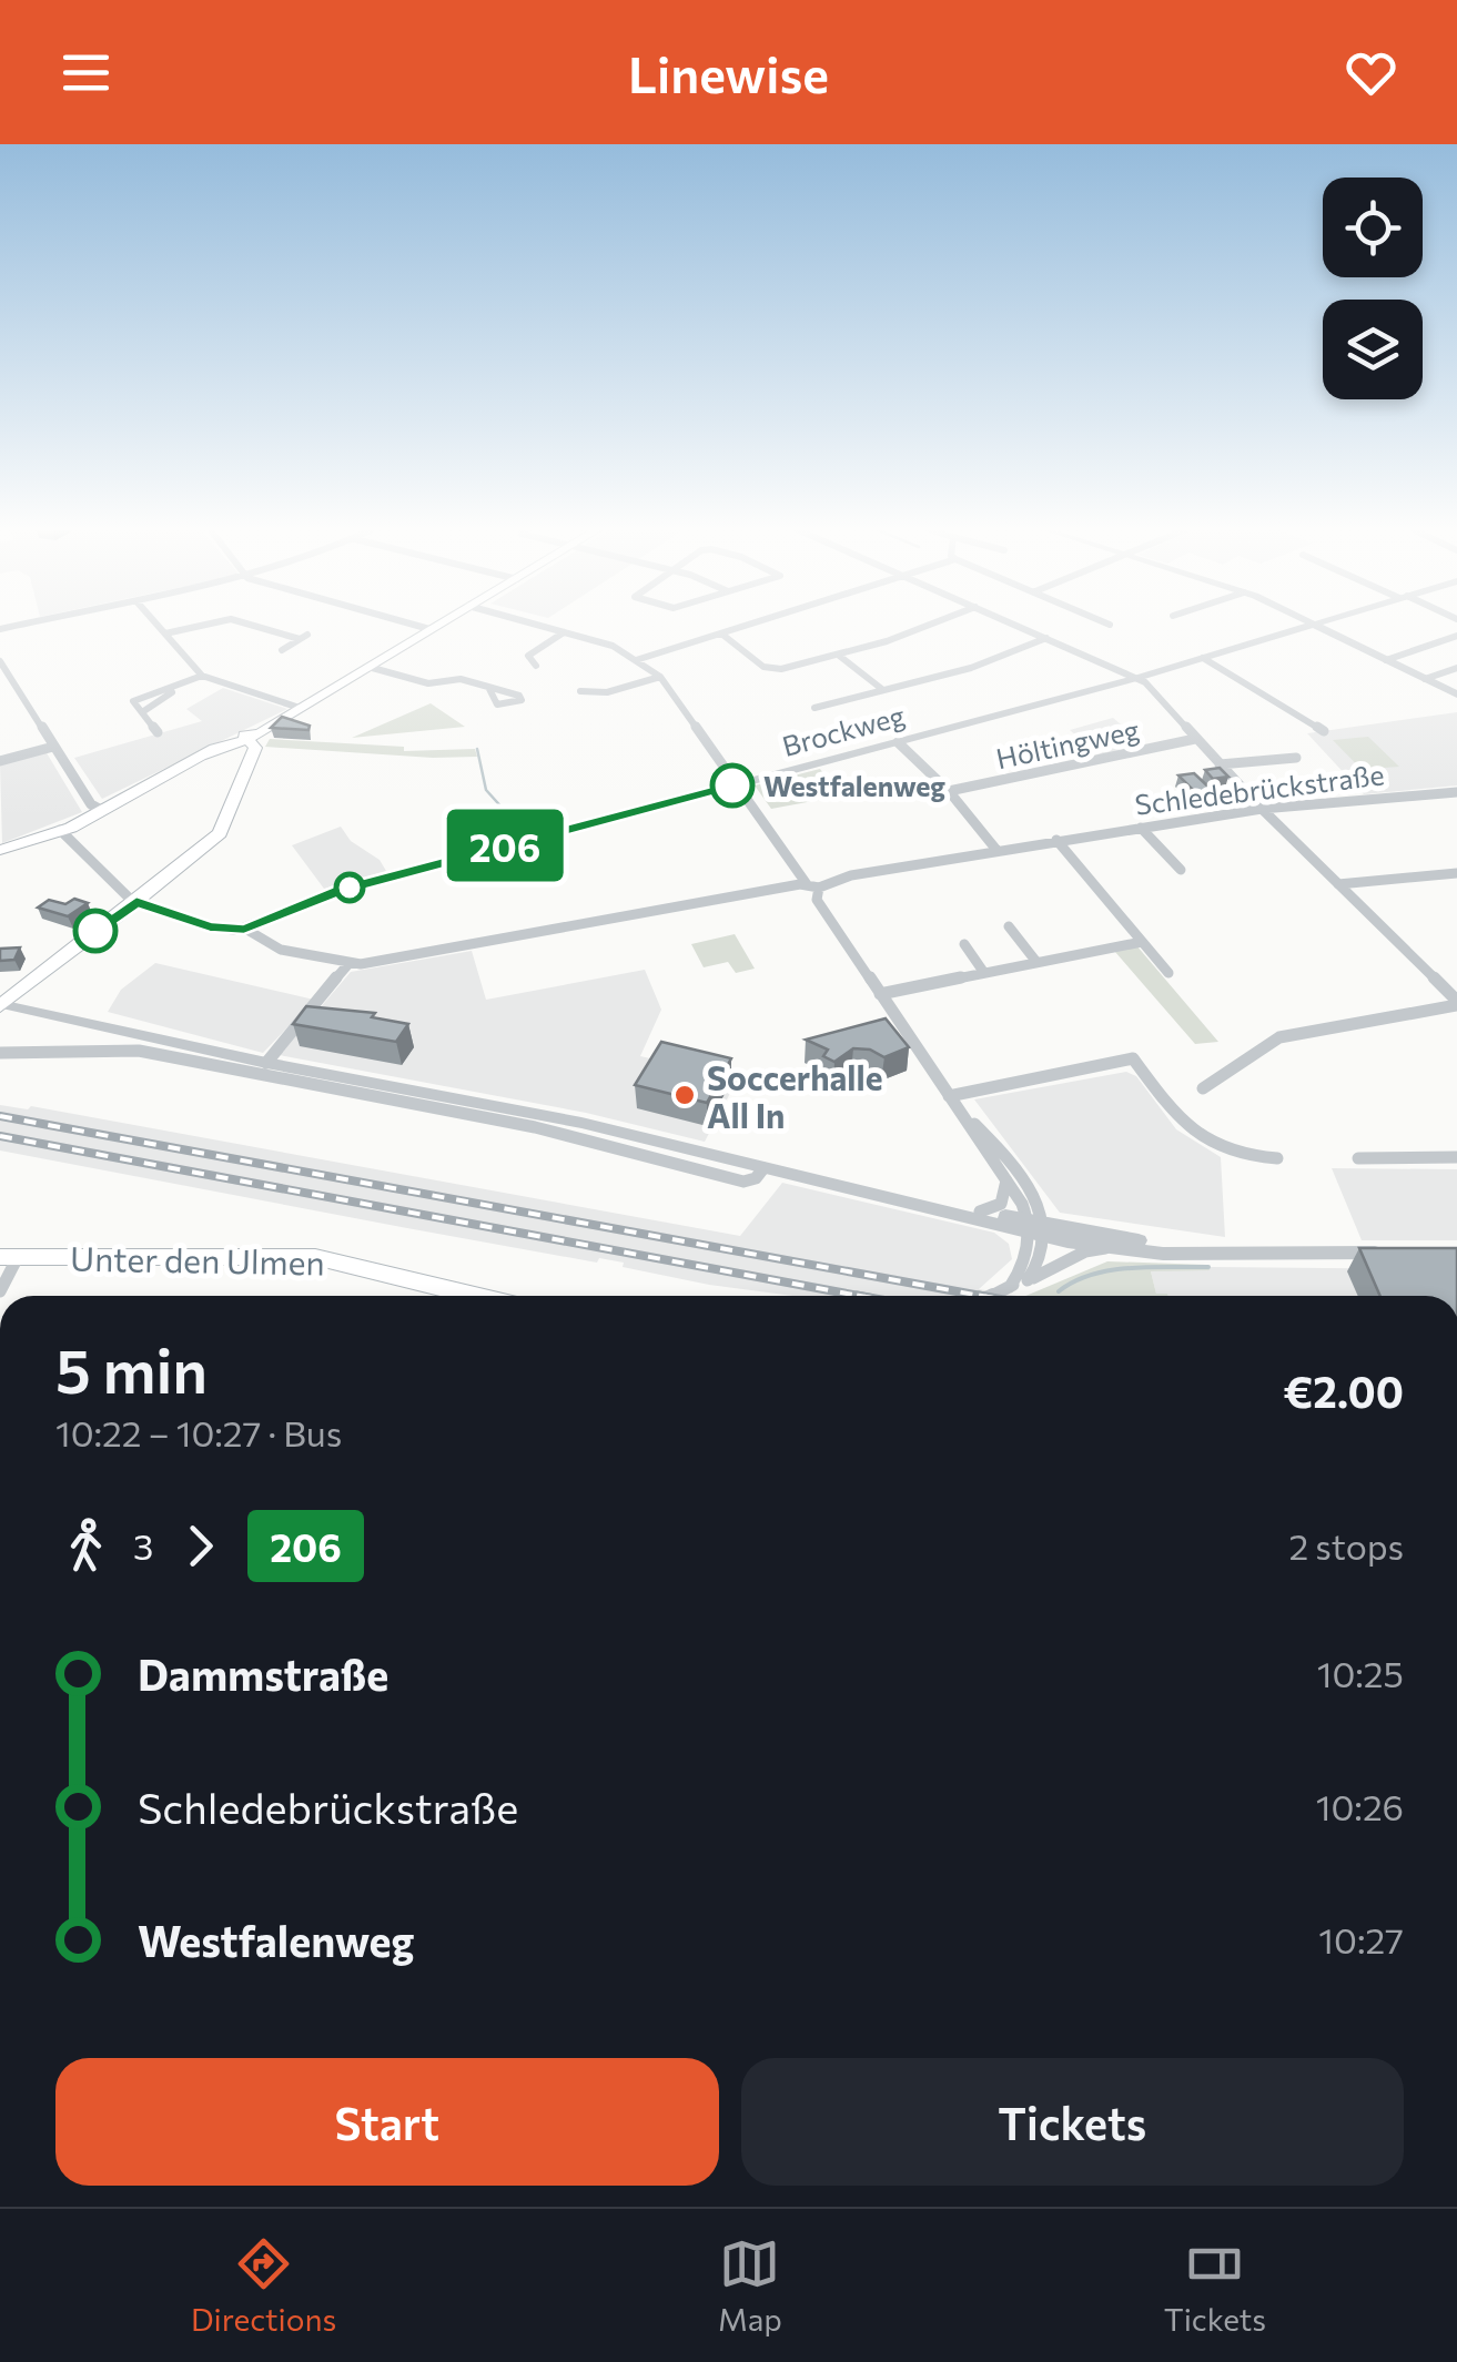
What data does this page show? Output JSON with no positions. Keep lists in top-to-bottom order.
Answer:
{
  "streets": {
    "main road": ["Unter den Ulmen"],
    "street": ["Brockweg", "Höltingweg", "Schledebrückstraße"]
  },
  "crossings": [
    ["Brockweg", "Höltingweg"],
    ["Brockweg", "Schledebrückstraße"],
    ["Höltingweg", "Schledebrückstraße"]
  ],
  "places": ["Westfalenweg", "Soccerhalle All In"],
  "lines": ["bus line 206"],
  "page": {
    "header": "Linewise",
    "on_map": "206",
    "heading": ["5 min", "10:22 – 10:27 · Bus", "€2.00"],
    "legs": ["3", "206", "2 stops"],
    "list": [
      {
        "name": "Dammstraße",
        "value": "10:25"
      },
      {
        "name": "Schledebrückstraße",
        "value": "10:26"
      },
      {
        "name": "Westfalenweg",
        "value": "10:27"
      }
    ],
    "buttons": ["Start", "Tickets"],
    "tabs": ["Directions", "Map", "Tickets"]
  }
}
